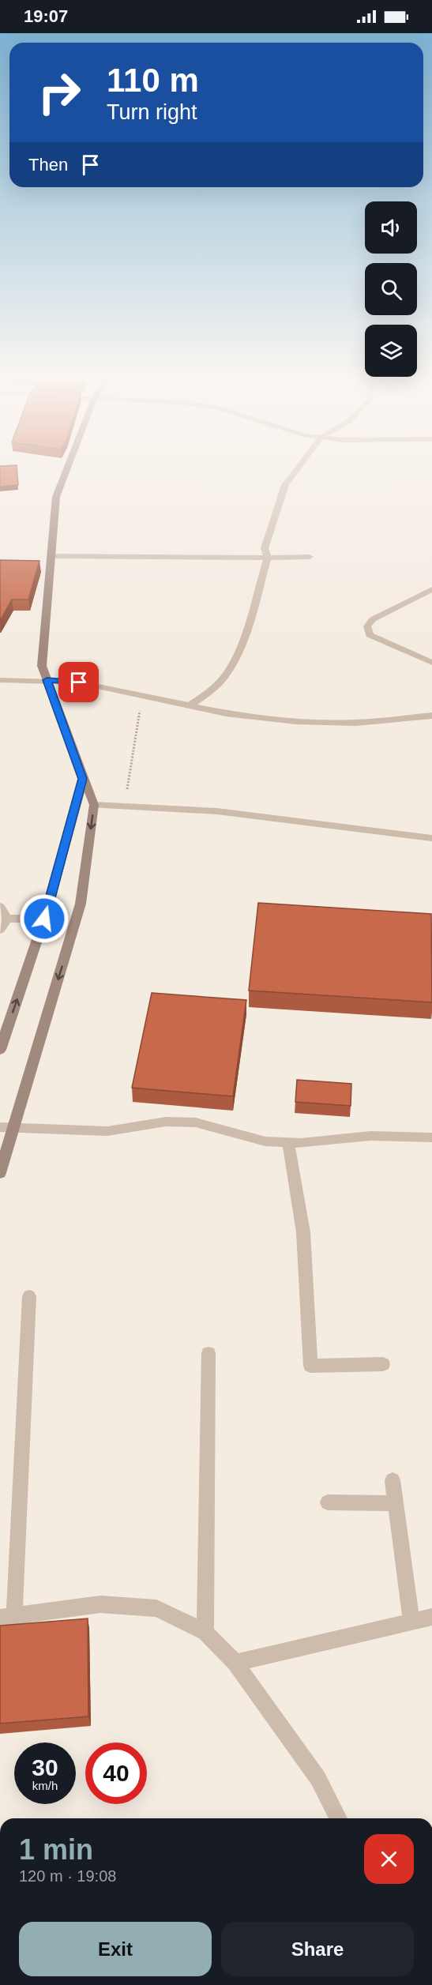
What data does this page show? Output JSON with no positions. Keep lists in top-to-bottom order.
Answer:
{
  "page": {
    "status": "19:07",
    "turn": ["110 m", "Turn right"],
    "then": "Then",
    "speed": "30 km/h",
    "limit": "40",
    "heading": ["1 min", "120 m · 19:08"],
    "buttons": ["Exit", "Share"]
  }
}
